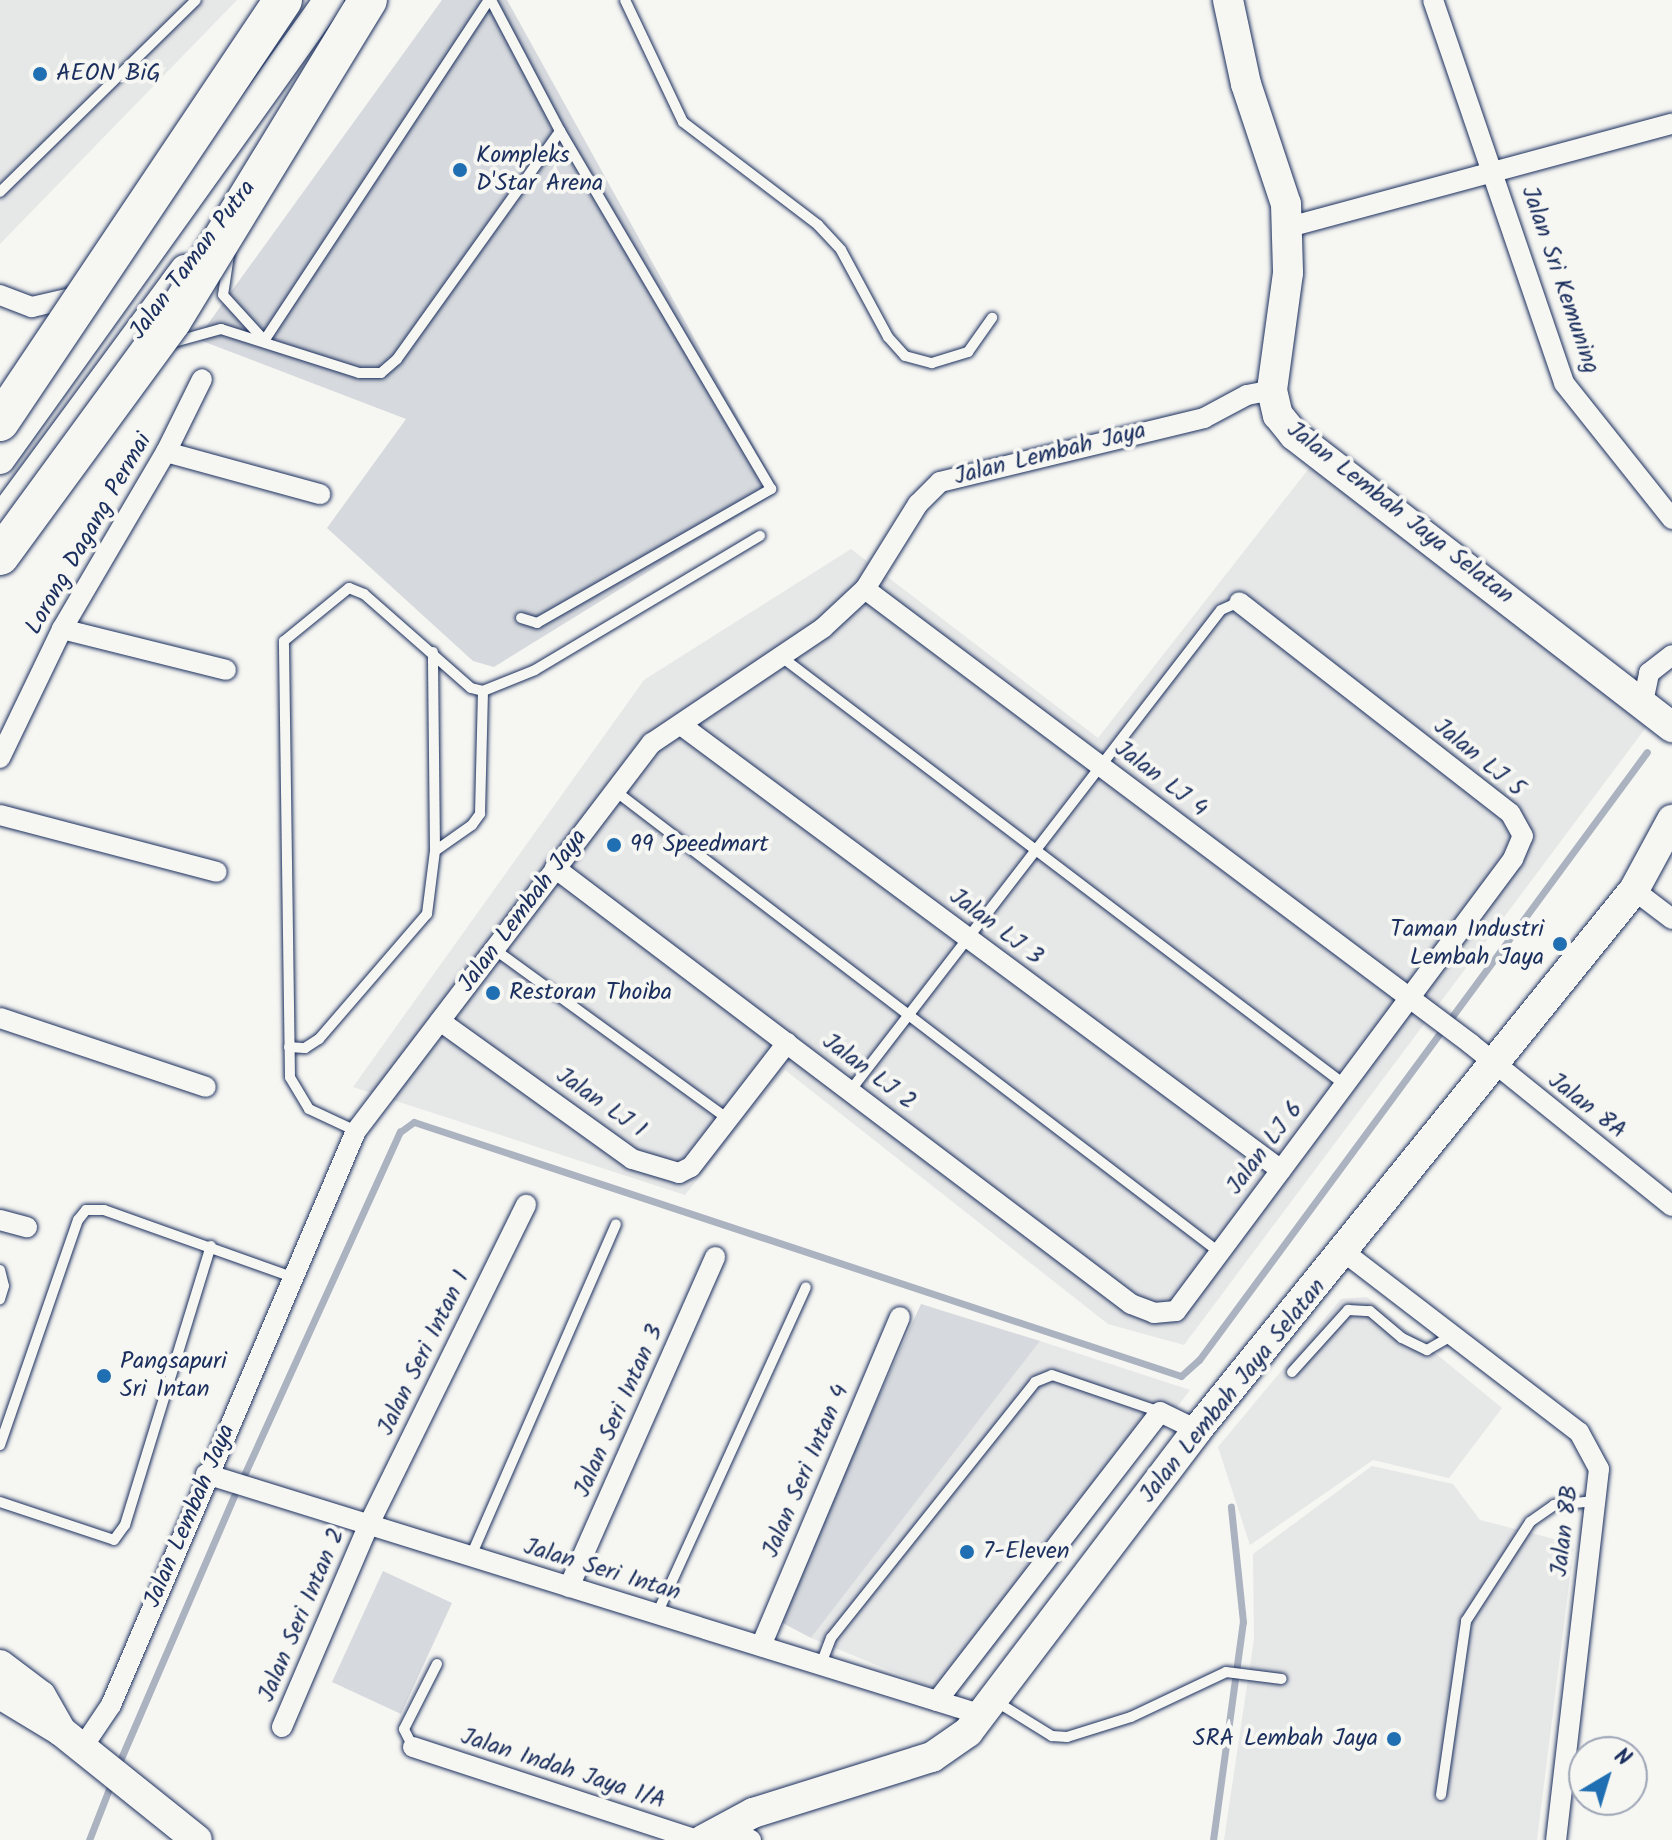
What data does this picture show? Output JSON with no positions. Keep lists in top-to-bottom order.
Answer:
{
  "streets": {
    "street": [
      "Jalan Taman Putra",
      "Jalan Sri Kemuning",
      "Jalan Lembah Jaya",
      "Jalan Lembah Jaya Selatan",
      "Lorong Dagang Permai",
      "Jalan LJ 5",
      "Jalan LJ 4",
      "Jalan LJ 3",
      "Jalan LJ 2",
      "Jalan LJ 1",
      "Jalan 8A",
      "Jalan LJ 6",
      "Jalan Seri Intan 1",
      "Jalan Seri Intan 3",
      "Jalan Seri Intan 4",
      "Jalan 8B",
      "Jalan Seri Intan",
      "Jalan Seri Intan 2",
      "Jalan Indah Jaya 1/A"
    ]
  },
  "crossings": [
    ["Jalan Lembah Jaya", "Jalan Lembah Jaya Selatan"],
    ["Jalan Lembah Jaya", "Jalan LJ 4"],
    ["Jalan Lembah Jaya", "Jalan LJ 3"],
    ["Jalan Lembah Jaya", "Jalan LJ 2"],
    ["Jalan Lembah Jaya", "Jalan LJ 1"],
    ["Jalan Lembah Jaya", "Jalan Seri Intan"],
    ["Jalan Lembah Jaya Selatan", "Jalan 8A"],
    ["Jalan Lembah Jaya Selatan", "Jalan 8B"],
    ["Jalan Lembah Jaya Selatan", "Jalan Seri Intan"],
    ["Jalan Lembah Jaya Selatan", "Jalan Indah Jaya 1/A"],
    ["Jalan LJ 5", "Jalan LJ 4"],
    ["Jalan LJ 5", "Jalan LJ 6"],
    ["Jalan LJ 4", "Jalan 8A"],
    ["Jalan LJ 4", "Jalan LJ 6"],
    ["Jalan LJ 3", "Jalan LJ 6"],
    ["Jalan LJ 2", "Jalan LJ 1"],
    ["Jalan LJ 2", "Jalan LJ 6"],
    ["Jalan Seri Intan 1", "Jalan Seri Intan"],
    ["Jalan Seri Intan 1", "Jalan Seri Intan 2"],
    ["Jalan Seri Intan 3", "Jalan Seri Intan"],
    ["Jalan Seri Intan 4", "Jalan Seri Intan"],
    ["Jalan Seri Intan", "Jalan Seri Intan 2"]
  ],
  "places": [
    "AEON BiG",
    "Kompleks D'Star Arena",
    "99 Speedmart",
    "Taman Industri Lembah Jaya",
    "Restoran Thoiba",
    "Pangsapuri Sri Intan",
    "7-Eleven",
    "SRA Lembah Jaya"
  ],
  "north": "top right"
}
